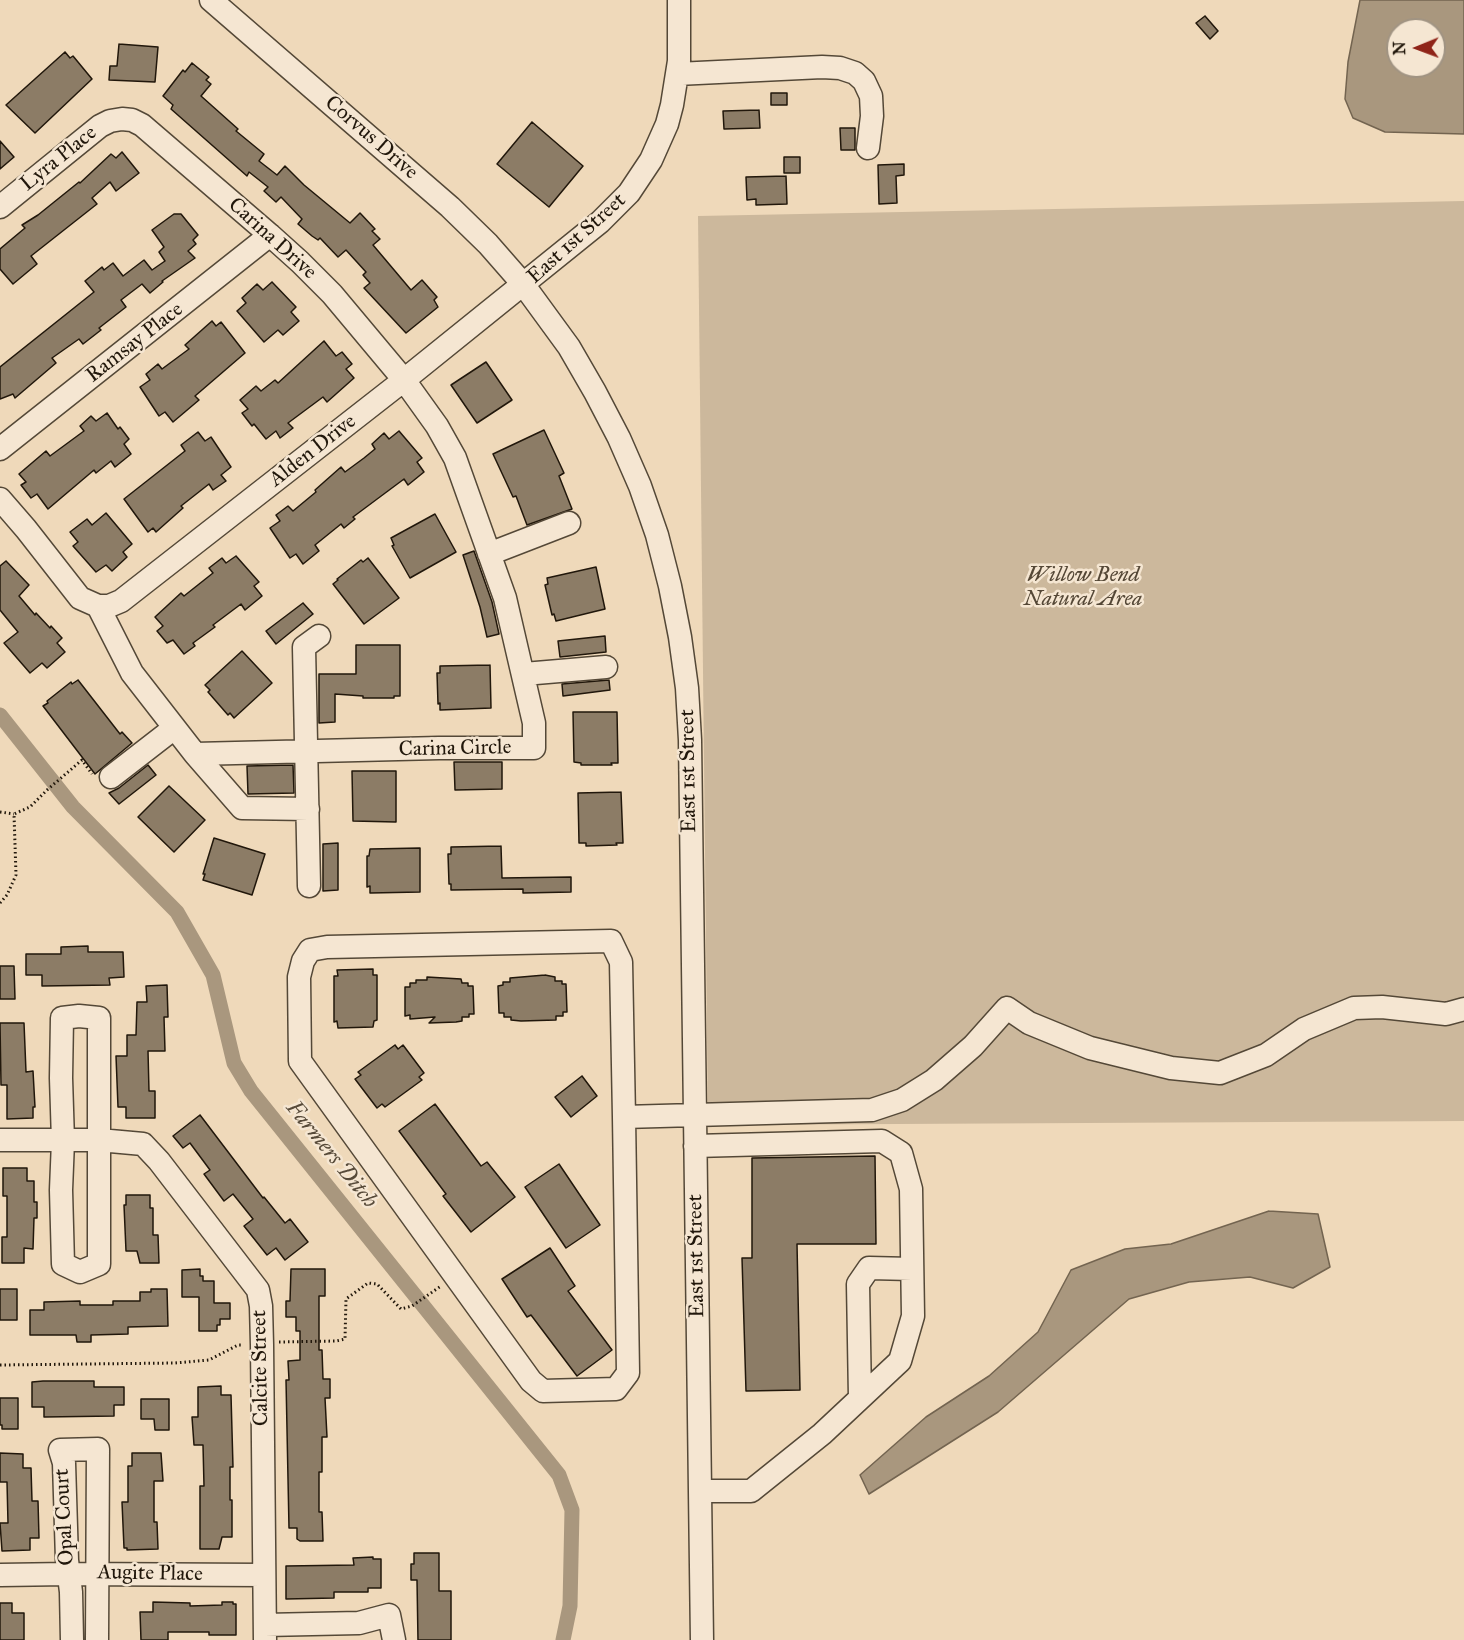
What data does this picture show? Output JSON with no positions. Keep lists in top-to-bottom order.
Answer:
{
  "streets": {
    "street": [
      "Corvus Drive",
      "Lyra Place",
      "Carina Drive",
      "East 1st Street",
      "Ramsay Place",
      "Alden Drive",
      "Carina Circle",
      "Calcite Street",
      "Opal Court",
      "Augite Place"
    ]
  },
  "crossings": [
    ["Corvus Drive", "East 1st Street"],
    ["Corvus Drive", "Alden Drive"],
    ["Lyra Place", "Carina Drive"],
    ["Carina Drive", "Ramsay Place"],
    ["Carina Drive", "Alden Drive"],
    ["Carina Drive", "Carina Circle"],
    ["East 1st Street", "Alden Drive"],
    ["Alden Drive", "Carina Circle"],
    ["Calcite Street", "Augite Place"],
    ["Opal Court", "Augite Place"]
  ],
  "water": ["Farmers Ditch"],
  "parks": ["Willow Bend Natural Area"],
  "north": "left"
}
